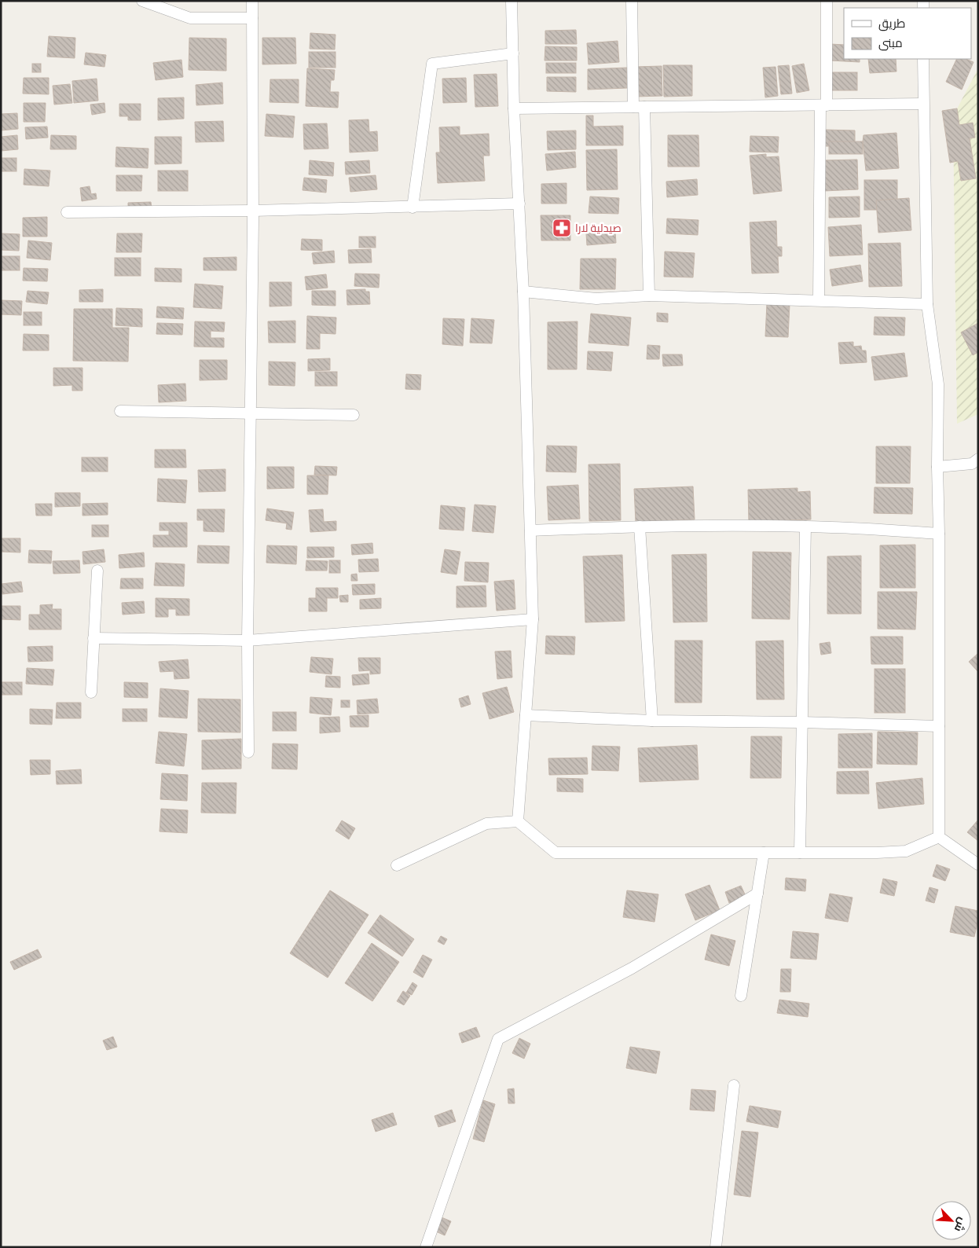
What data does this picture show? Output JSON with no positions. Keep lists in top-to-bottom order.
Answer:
{
  "places": {
    "pharmacy": ["صيدلية لارا"]
  },
  "legend": ["طريق", "مبنى"],
  "north": "bottom right"
}
